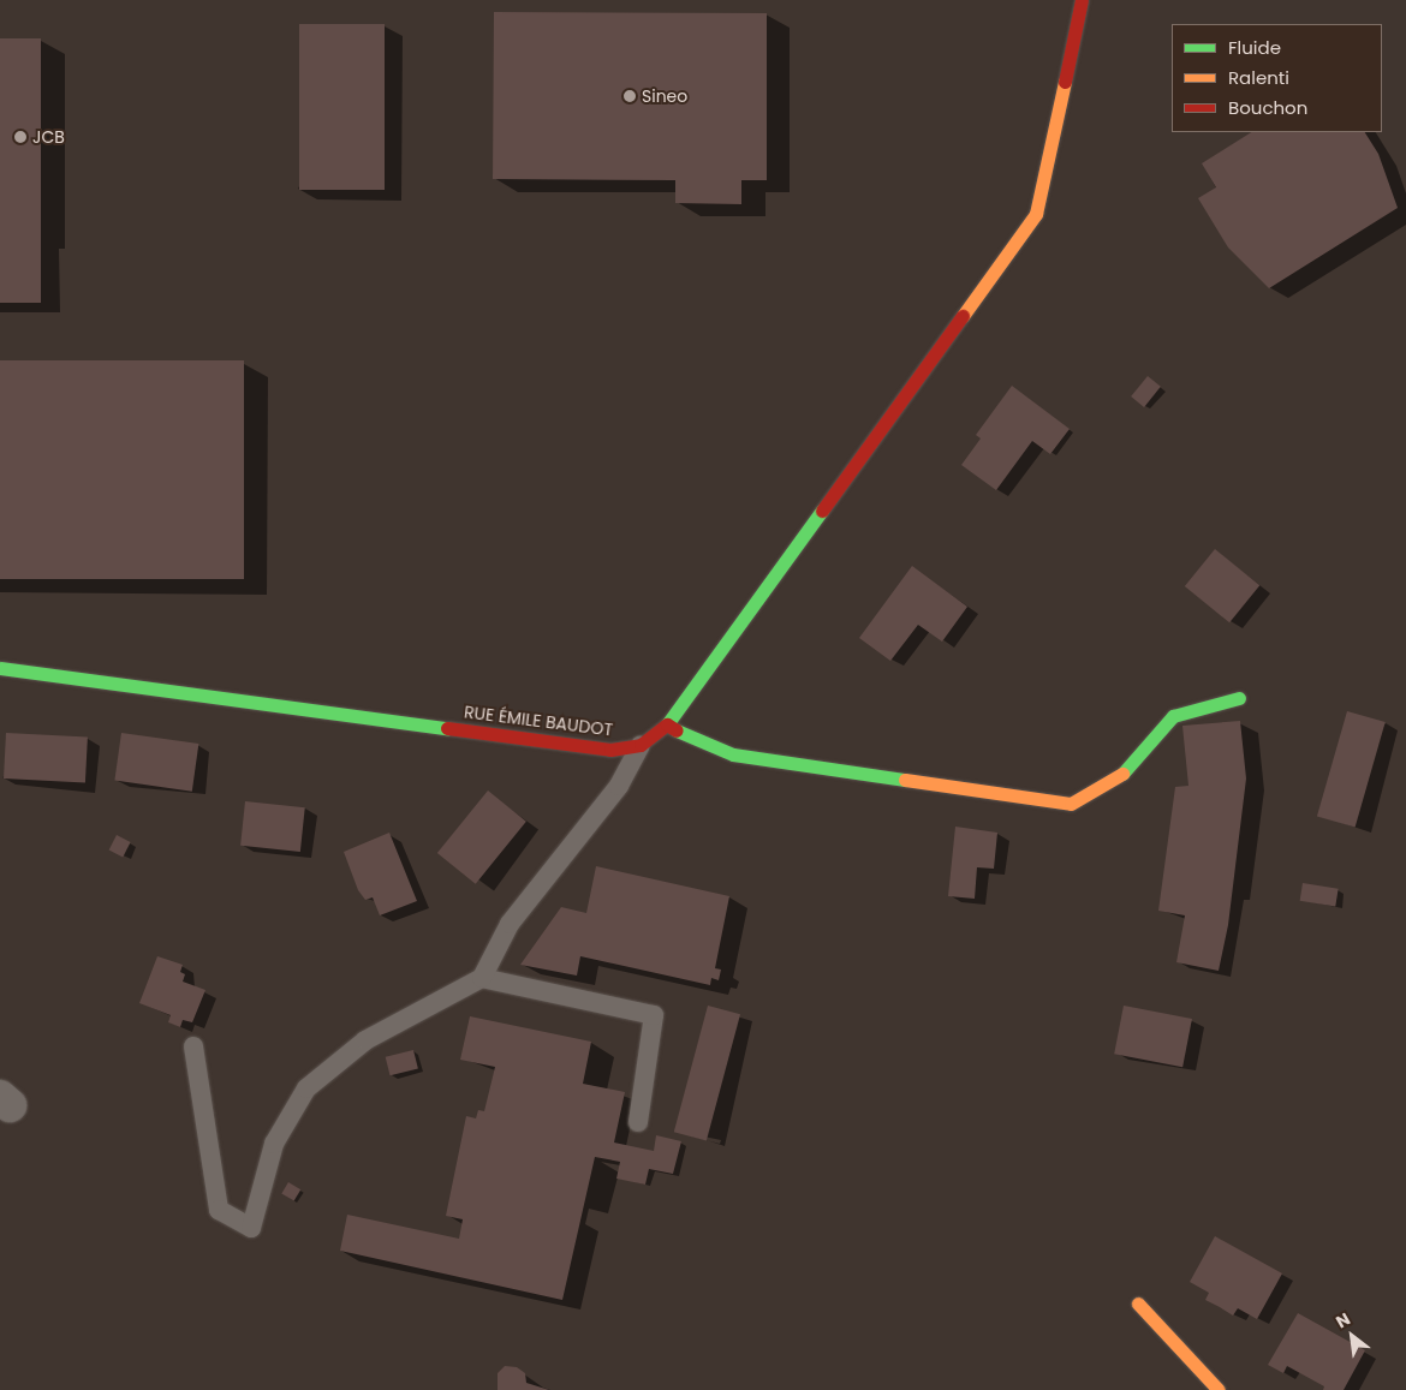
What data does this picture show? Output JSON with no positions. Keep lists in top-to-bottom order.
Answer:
{
  "streets": {
    "street": ["RUE ÉMILE BAUDOT"]
  },
  "places": ["Sineo", "JCB"],
  "legend": ["Fluide", "Ralenti", "Bouchon"],
  "north": "top left"
}
